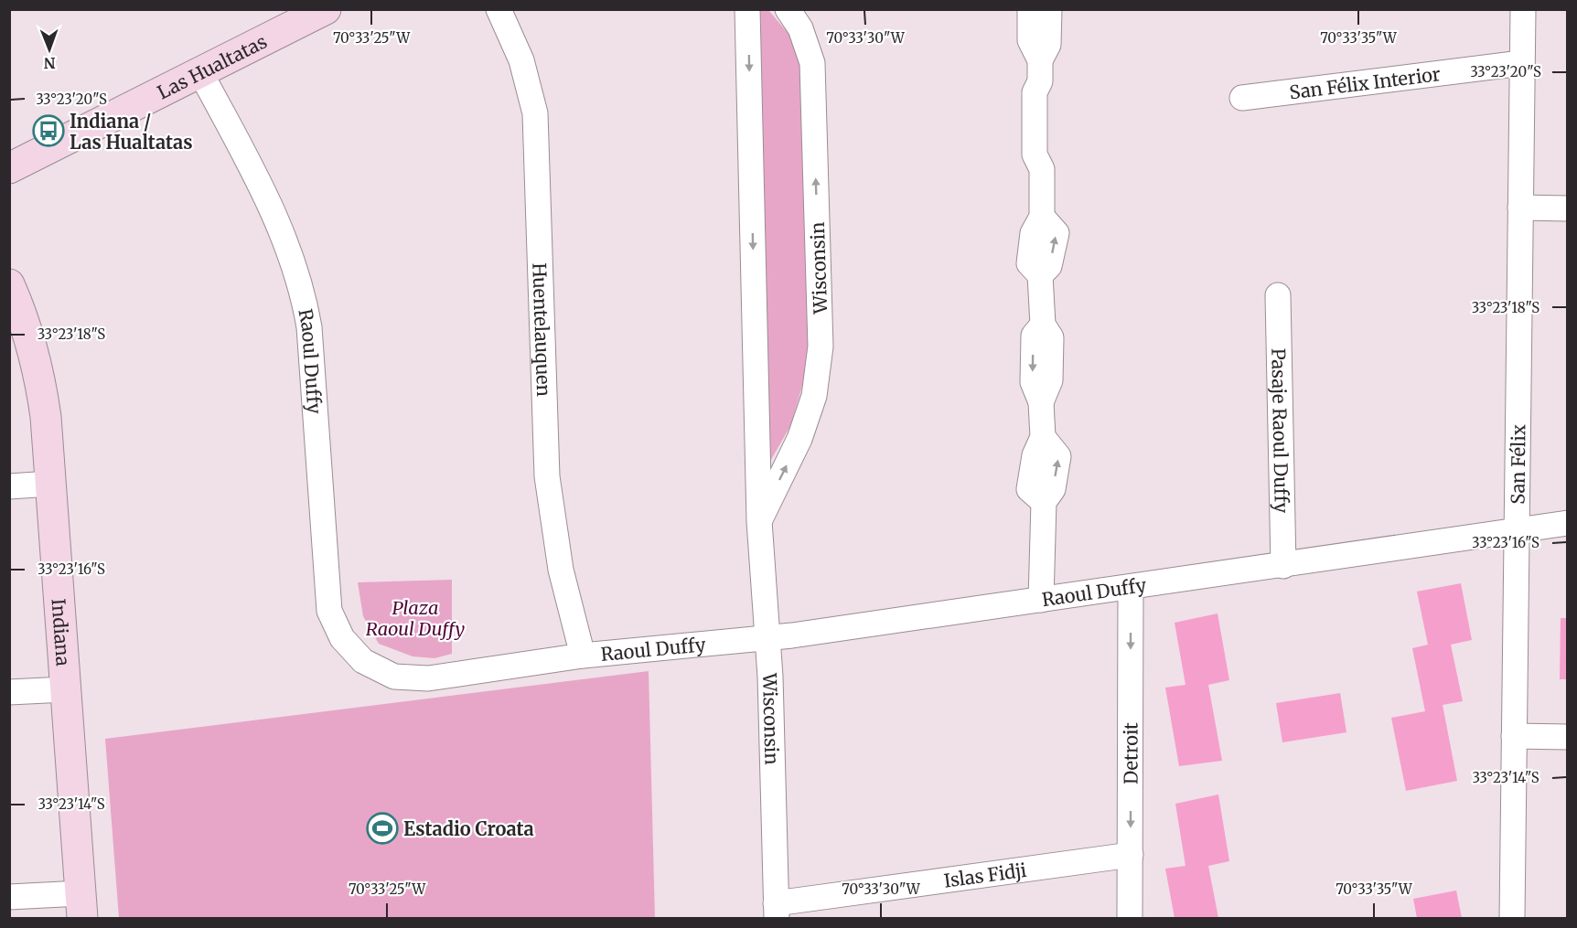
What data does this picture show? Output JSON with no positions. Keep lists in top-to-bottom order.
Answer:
{
  "streets": {
    "street": [
      "Las Hualtatas",
      "San Félix Interior",
      "Wisconsin",
      "Huentelauquen",
      "Raoul Duffy",
      "Pasaje Raoul Duffy",
      "San Félix",
      "Indiana",
      "Detroit",
      "Islas Fidji"
    ]
  },
  "crossings": [
    ["Las Hualtatas", "Raoul Duffy"],
    ["San Félix Interior", "San Félix"],
    ["Wisconsin", "Raoul Duffy"],
    ["Wisconsin", "Islas Fidji"],
    ["Huentelauquen", "Raoul Duffy"],
    ["Raoul Duffy", "Pasaje Raoul Duffy"],
    ["Raoul Duffy", "San Félix"],
    ["Raoul Duffy", "Detroit"],
    ["Detroit", "Islas Fidji"]
  ],
  "one_way": ["Detroit"],
  "parks": ["Plaza Raoul Duffy"],
  "places": {
    "bus stop": ["Indiana / Las Hualtatas"],
    "sports": ["Estadio Croata"]
  },
  "north": "bottom",
  "coordinates": [
    "70°33'25\"W",
    "70°33'30\"W",
    "70°33'35\"W",
    "33°23'20\"S",
    "33°23'18\"S",
    "33°23'16\"S",
    "33°23'14\"S"
  ]
}
